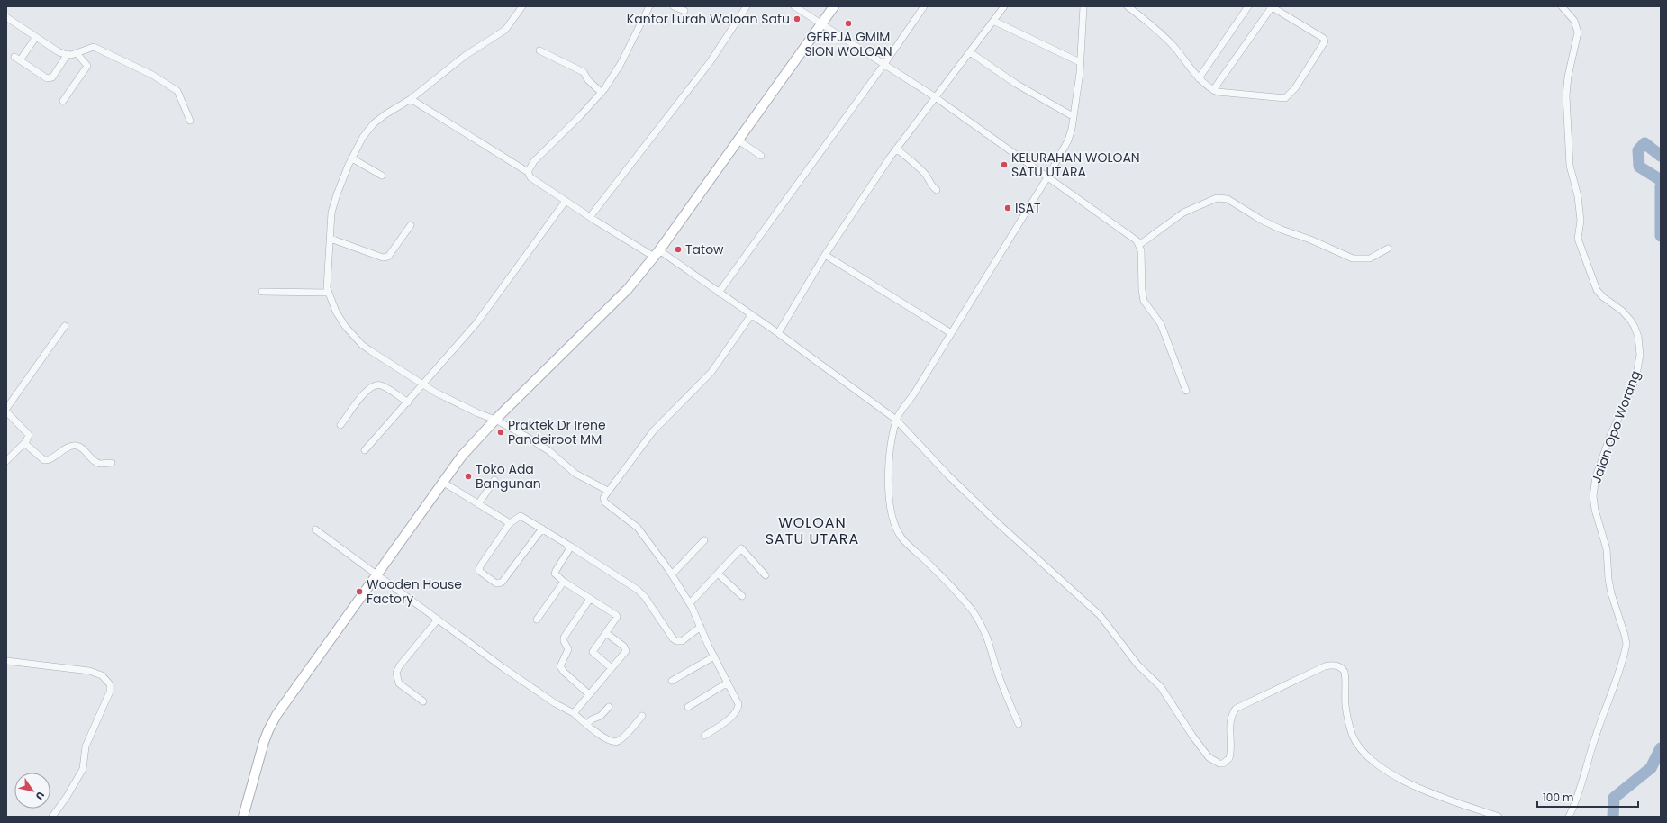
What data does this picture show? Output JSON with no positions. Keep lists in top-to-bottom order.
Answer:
{
  "streets": {
    "street": ["Jalan Opo Worang"]
  },
  "districts": ["WOLOAN SATU UTARA"],
  "places": [
    "Kantor Lurah Woloan Satu",
    "GEREJA GMIM SION WOLOAN",
    "KELURAHAN WOLOAN SATU UTARA",
    "ISAT",
    "Tatow",
    "Praktek Dr Irene Pandeiroot MM",
    "Toko Ada Bangunan",
    "Wooden House Factory"
  ],
  "scale_bar": "100 m",
  "north": "bottom right"
}
